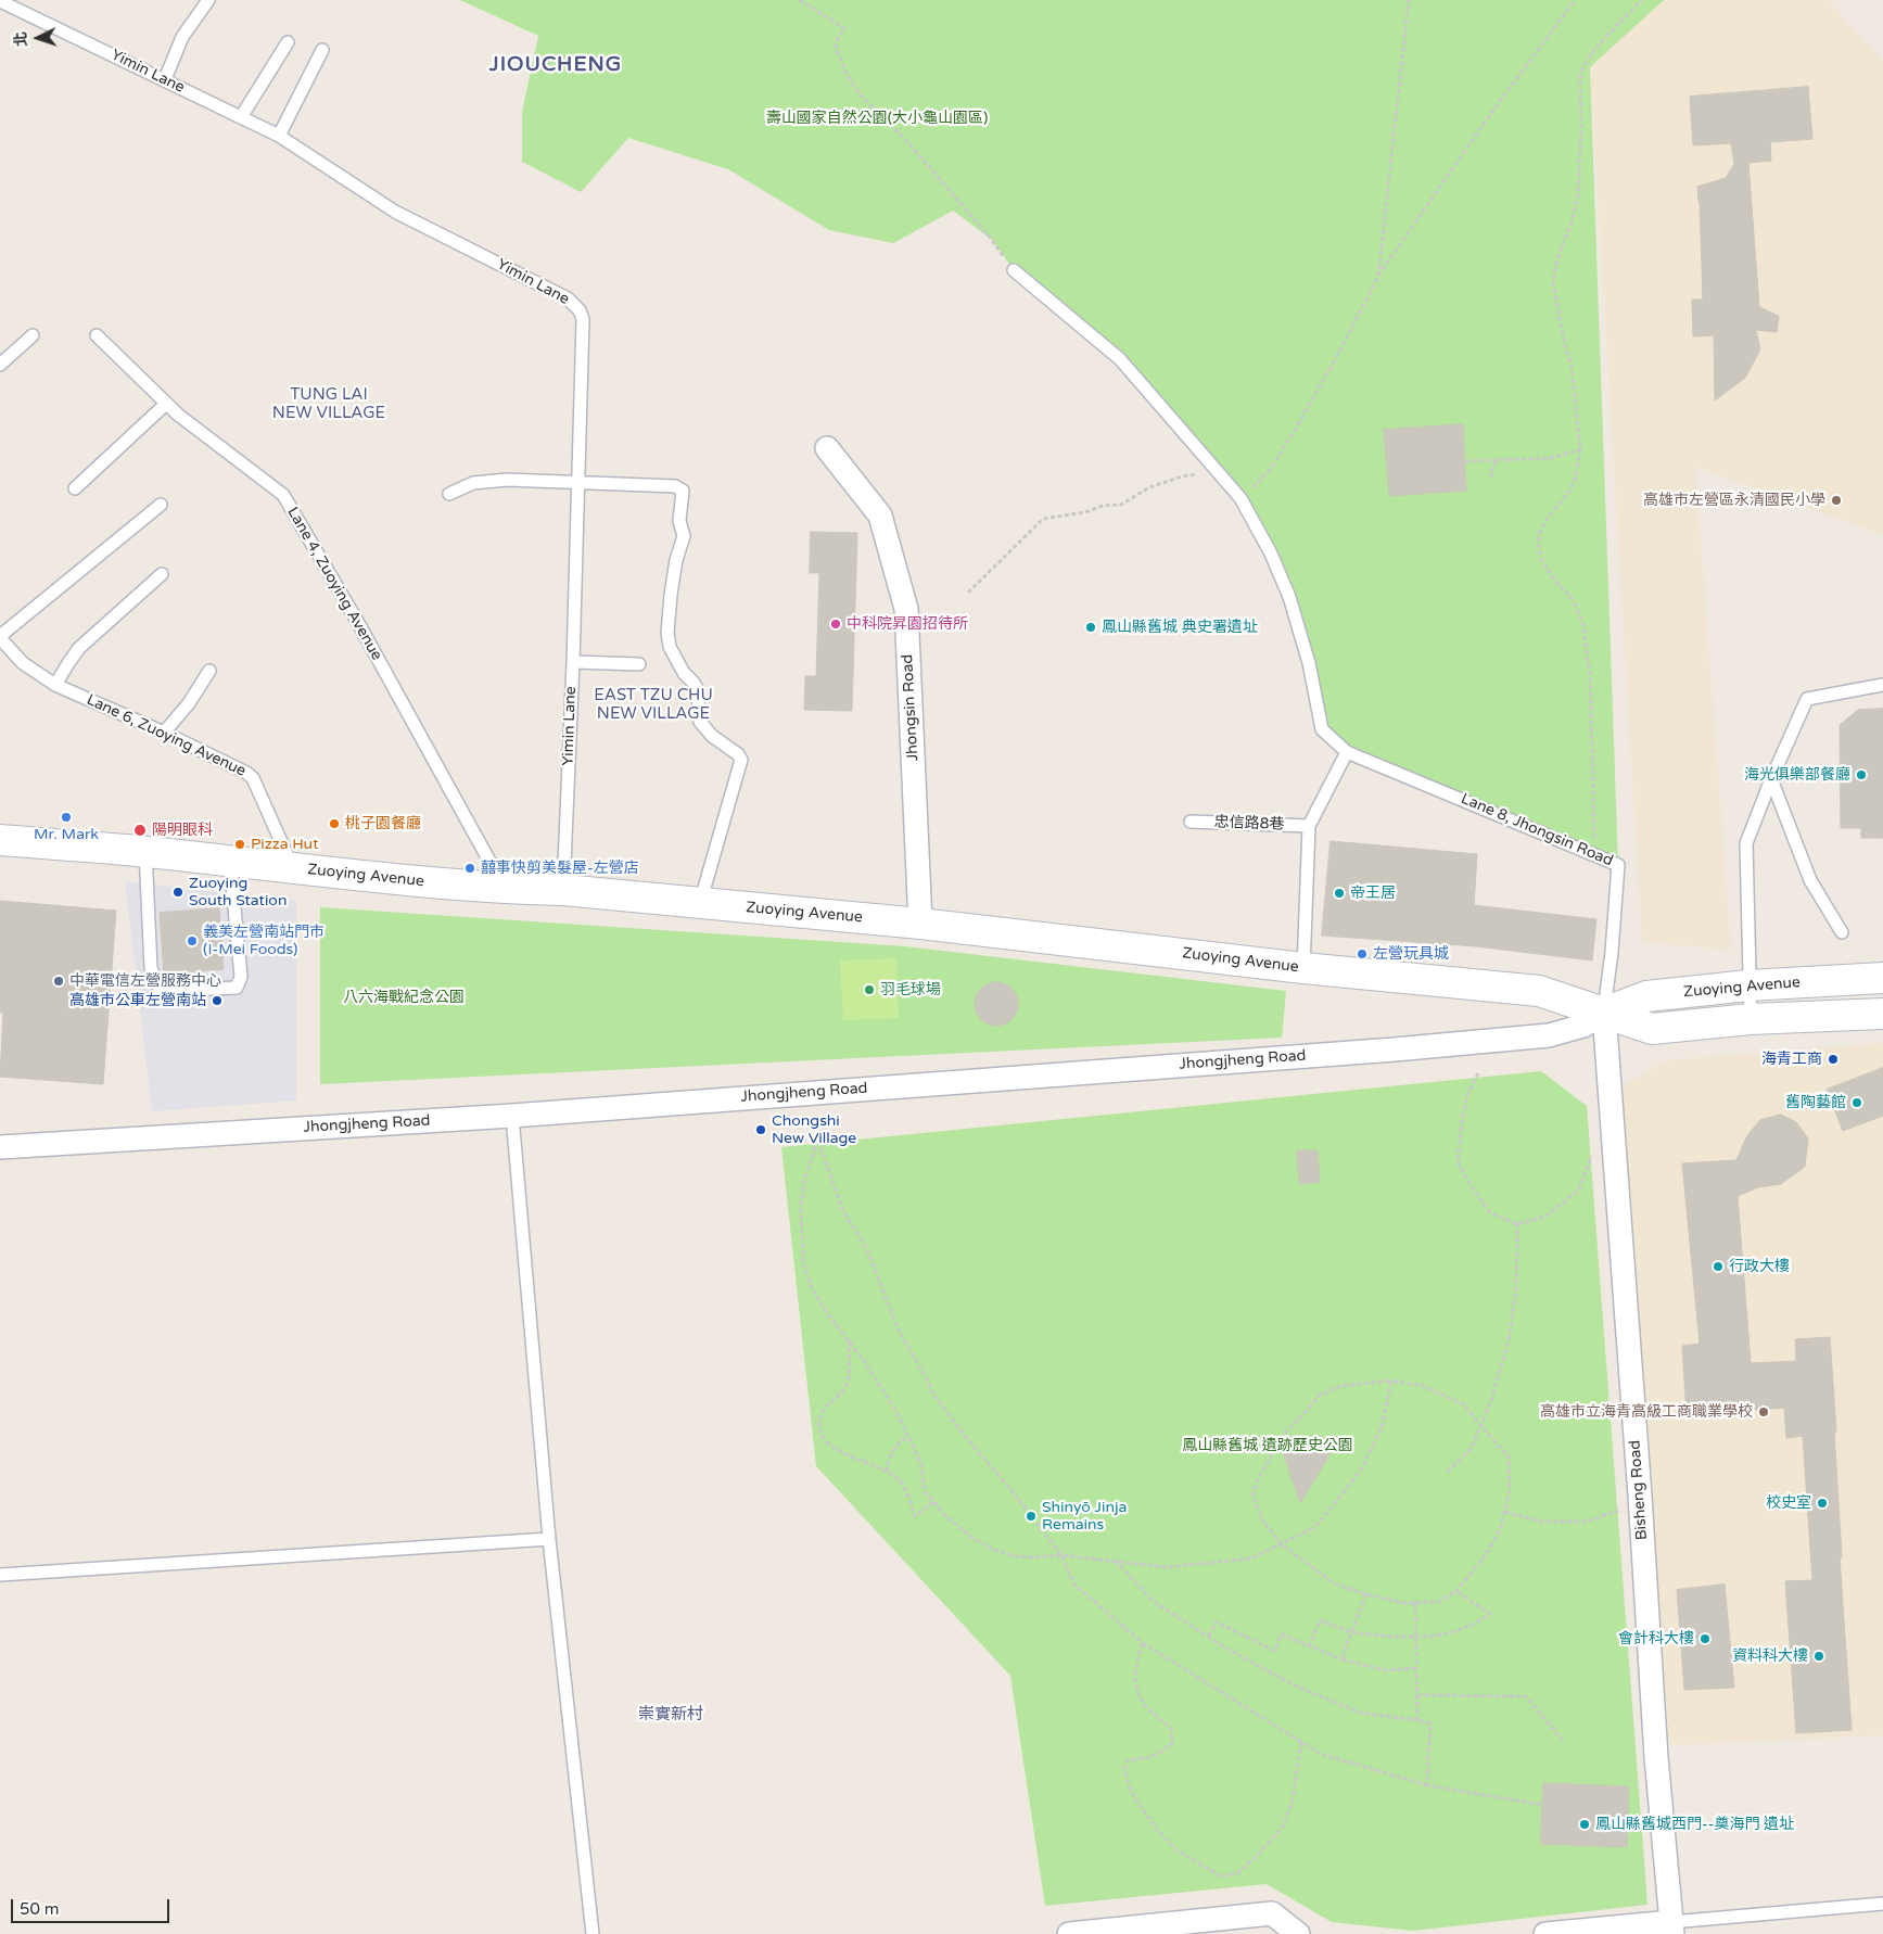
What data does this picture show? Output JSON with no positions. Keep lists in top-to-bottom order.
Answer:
{
  "streets": {
    "street": [
      "Jhongsin Road",
      "Zuoying Avenue",
      "Jhongjheng Road",
      "Bisheng Road"
    ],
    "lane": [
      "Yimin Lane",
      "Lane 4, Zuoying Avenue",
      "Lane 6, Zuoying Avenue",
      "忠信路8巷",
      "Lane 8, Jhongsin Road"
    ]
  },
  "crossings": [
    ["Yimin Lane", "Zuoying Avenue"],
    ["Lane 4, Zuoying Avenue", "Zuoying Avenue"],
    ["Jhongsin Road", "Zuoying Avenue"],
    ["Lane 6, Zuoying Avenue", "Zuoying Avenue"],
    ["Lane 8, Jhongsin Road", "Zuoying Avenue"],
    ["Lane 8, Jhongsin Road", "Jhongjheng Road"],
    ["Lane 8, Jhongsin Road", "Bisheng Road"],
    ["Zuoying Avenue", "Jhongjheng Road"],
    ["Zuoying Avenue", "Bisheng Road"],
    ["Jhongjheng Road", "Bisheng Road"]
  ],
  "districts": [
    "JIOUCHENG",
    "TUNG LAI NEW VILLAGE",
    "EAST TZU CHU NEW VILLAGE",
    "崇實新村"
  ],
  "parks": ["壽山國家自然公園(大小龜山園區)", "八六海戰紀念公園", "鳳山縣舊城 遺跡歷史公園"],
  "places": [
    "高雄市左營區永清國民小學",
    "中科院昇園招待所",
    "鳳山縣舊城 典史署遺址",
    "海光俱樂部餐廳",
    "Mr. Mark",
    "桃子園餐廳",
    "陽明眼科",
    "Pizza Hut",
    "囍事快剪美髮屋-左營店",
    "Zuoying South Station",
    "帝王居",
    "義美左營南站門市 (I-Mei Foods)",
    "左營玩具城",
    "中華電信左營服務中心",
    "羽毛球場",
    "高雄市公車左營南站",
    "海青工商",
    "舊陶藝館",
    "Chongshi New Village",
    "行政大樓",
    "高雄市立海青高級工商職業學校",
    "校史室",
    "Shinyō Jinja Remains",
    "會計科大樓",
    "資料科大樓",
    "鳳山縣舊城西門--奠海門 遺址"
  ],
  "scale_bar": "50 m",
  "north": "left"
}
